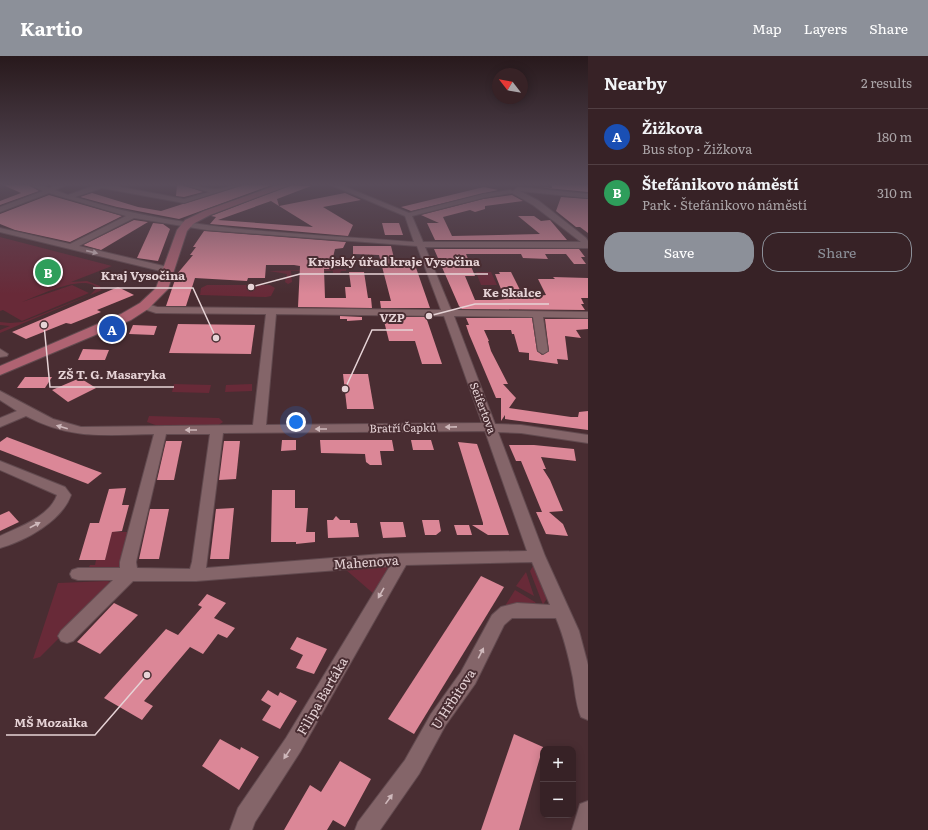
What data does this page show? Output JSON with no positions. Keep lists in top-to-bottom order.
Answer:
{
  "streets": {
    "street": [
      "Seifertova",
      "Bratří Čapků",
      "Mahenova",
      "Filipa Bartáka",
      "U Hřbitova"
    ]
  },
  "crossings": [
    ["Seifertova", "Bratří Čapků"],
    ["Seifertova", "Mahenova"],
    ["Seifertova", "U Hřbitova"],
    ["Mahenova", "Filipa Bartáka"]
  ],
  "one_way": ["Filipa Bartáka", "U Hřbitova"],
  "places": [
    "Krajský úřad kraje Vysočina",
    "Ke Skalce",
    "ZŠ T. G. Masaryka",
    "Kraj Vysočina",
    "VZP",
    "MŠ Mozaika"
  ],
  "north": "top left",
  "page": {
    "header": "Kartio",
    "nav": ["Map", "Layers", "Share"],
    "heading": ["Nearby", "2 results"],
    "list": [
      {
        "mark": "A",
        "name": "Žižkova",
        "note": "Bus stop · Žižkova",
        "value": "180 m"
      },
      {
        "mark": "B",
        "name": "Štefánikovo náměstí",
        "note": "Park · Štefánikovo náměstí",
        "value": "310 m"
      }
    ],
    "buttons": ["Save", "Share"],
    "pins": ["B", "A"],
    "map_buttons": ["+", "−"]
  }
}
